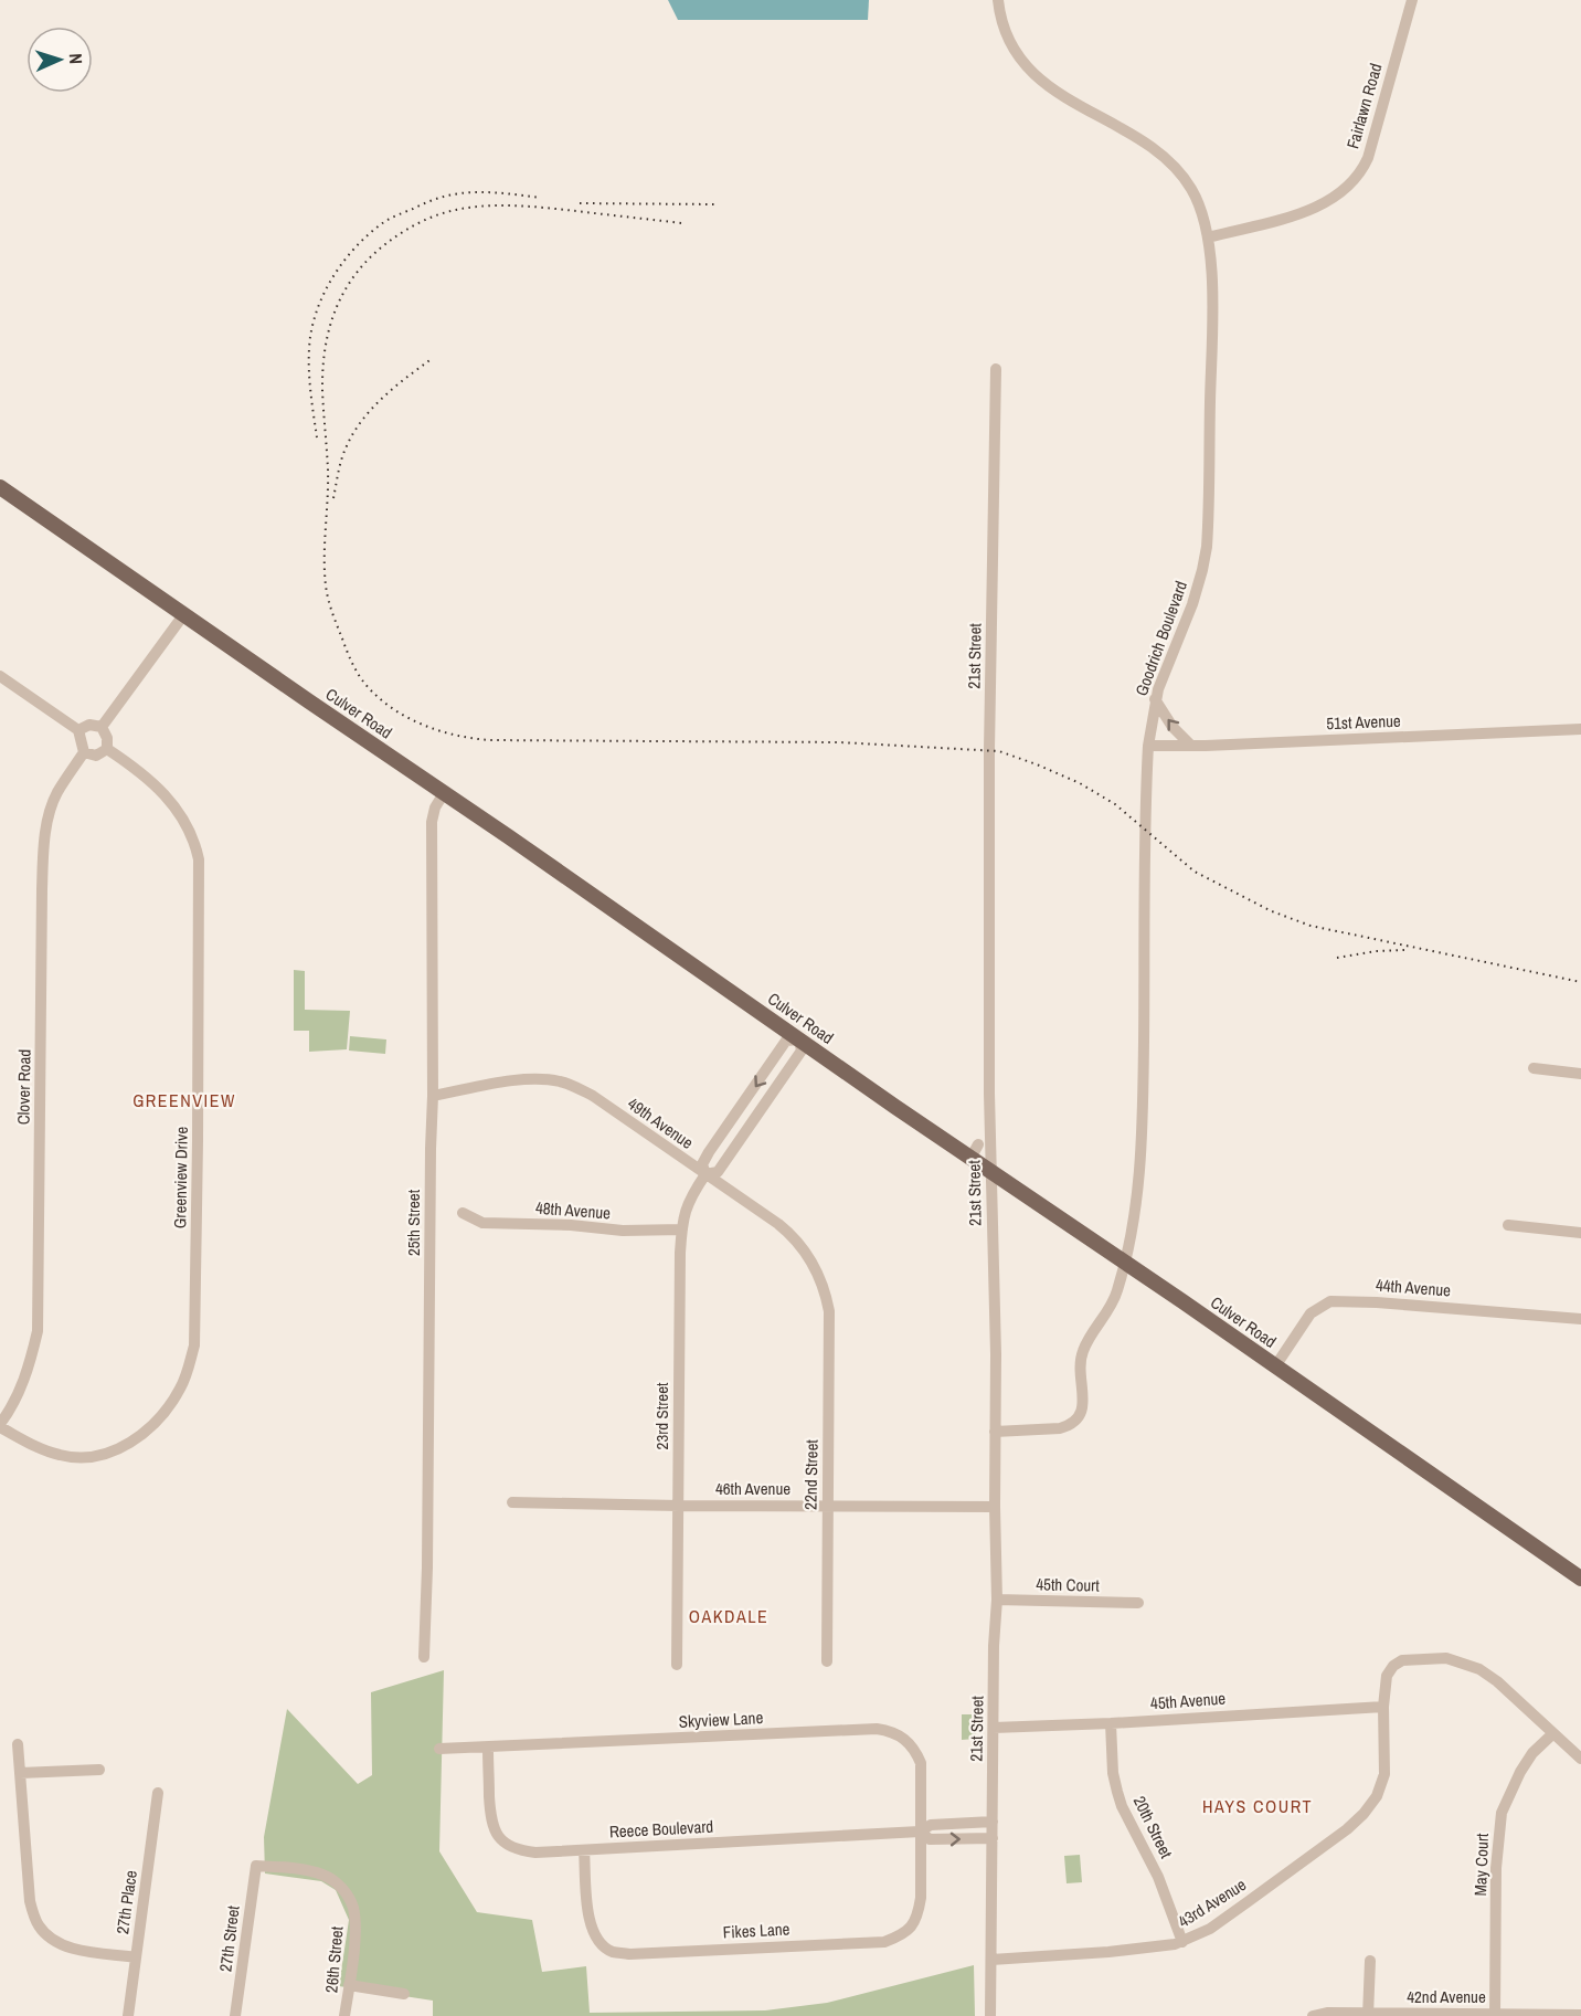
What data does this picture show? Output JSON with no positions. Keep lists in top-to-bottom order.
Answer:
{
  "streets": {
    "main road": ["Culver Road"],
    "street": [
      "Fairlawn Road",
      "Goodrich Boulevard",
      "21st Street",
      "51st Avenue",
      "Clover Road",
      "49th Avenue",
      "Greenview Drive",
      "48th Avenue",
      "25th Street",
      "44th Avenue",
      "23rd Street",
      "22nd Street",
      "46th Avenue",
      "45th Court",
      "45th Avenue",
      "Skyview Lane",
      "20th Street",
      "Reece Boulevard",
      "May Court",
      "27th Place",
      "43rd Avenue",
      "Fikes Lane",
      "27th Street",
      "26th Street",
      "42nd Avenue"
    ]
  },
  "crossings": [
    ["Fairlawn Road", "Goodrich Boulevard"],
    ["Goodrich Boulevard", "Culver Road"],
    ["Goodrich Boulevard", "51st Avenue"],
    ["21st Street", "Culver Road"],
    ["21st Street", "46th Avenue"],
    ["21st Street", "45th Court"],
    ["21st Street", "45th Avenue"],
    ["21st Street", "Reece Boulevard"],
    ["21st Street", "43rd Avenue"],
    ["Culver Road", "25th Street"],
    ["Culver Road", "44th Avenue"],
    ["Culver Road", "23rd Street"],
    ["Clover Road", "Greenview Drive"],
    ["49th Avenue", "25th Street"],
    ["49th Avenue", "23rd Street"],
    ["49th Avenue", "22nd Street"],
    ["48th Avenue", "23rd Street"],
    ["23rd Street", "46th Avenue"],
    ["22nd Street", "46th Avenue"],
    ["45th Avenue", "20th Street"],
    ["45th Avenue", "43rd Avenue"],
    ["Skyview Lane", "Reece Boulevard"],
    ["Skyview Lane", "Fikes Lane"],
    ["20th Street", "43rd Avenue"],
    ["Reece Boulevard", "Fikes Lane"],
    ["May Court", "43rd Avenue"],
    ["May Court", "42nd Avenue"],
    ["27th Street", "26th Street"]
  ],
  "districts": ["GREENVIEW", "OAKDALE", "HAYS COURT"],
  "north": "right"
}
